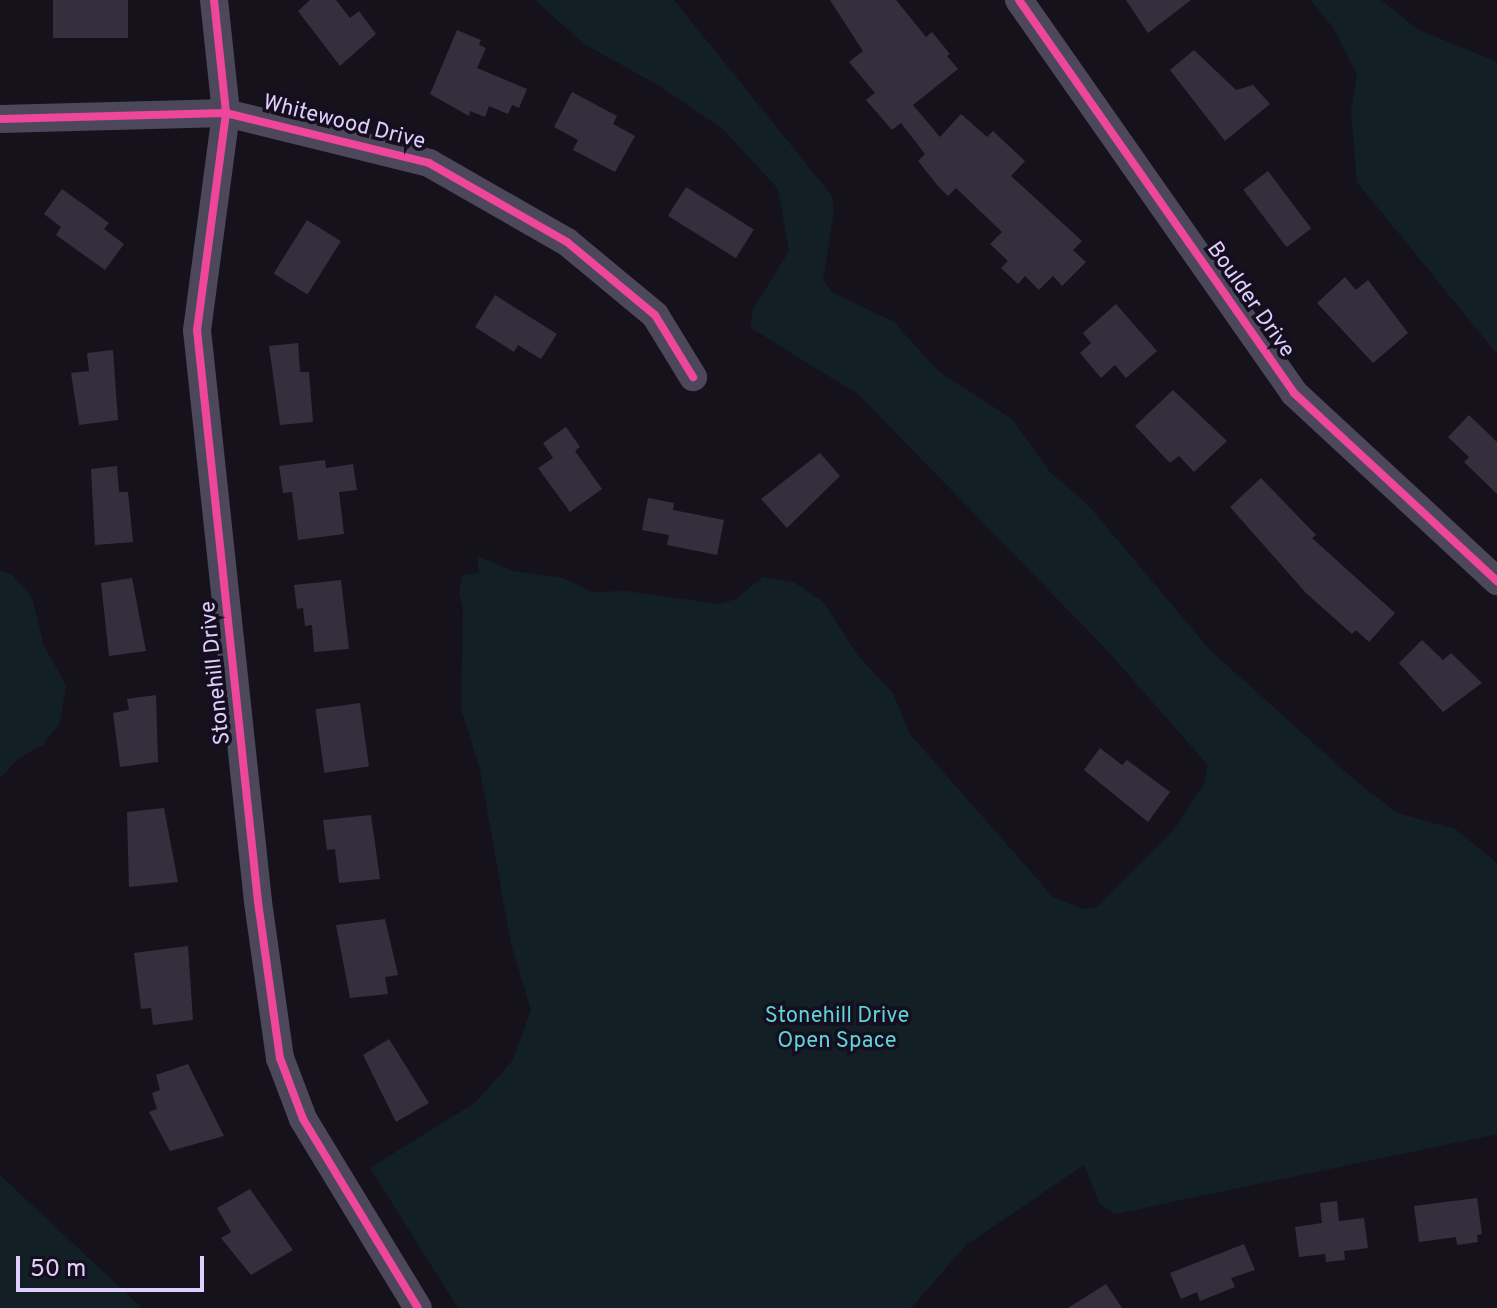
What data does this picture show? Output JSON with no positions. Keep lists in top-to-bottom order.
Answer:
{
  "streets": {
    "street": ["Whitewood Drive", "Boulder Drive", "Stonehill Drive"]
  },
  "crossings": [
    ["Whitewood Drive", "Stonehill Drive"]
  ],
  "parks": ["Stonehill Drive Open Space"],
  "scale_bar": "50 m"
}
